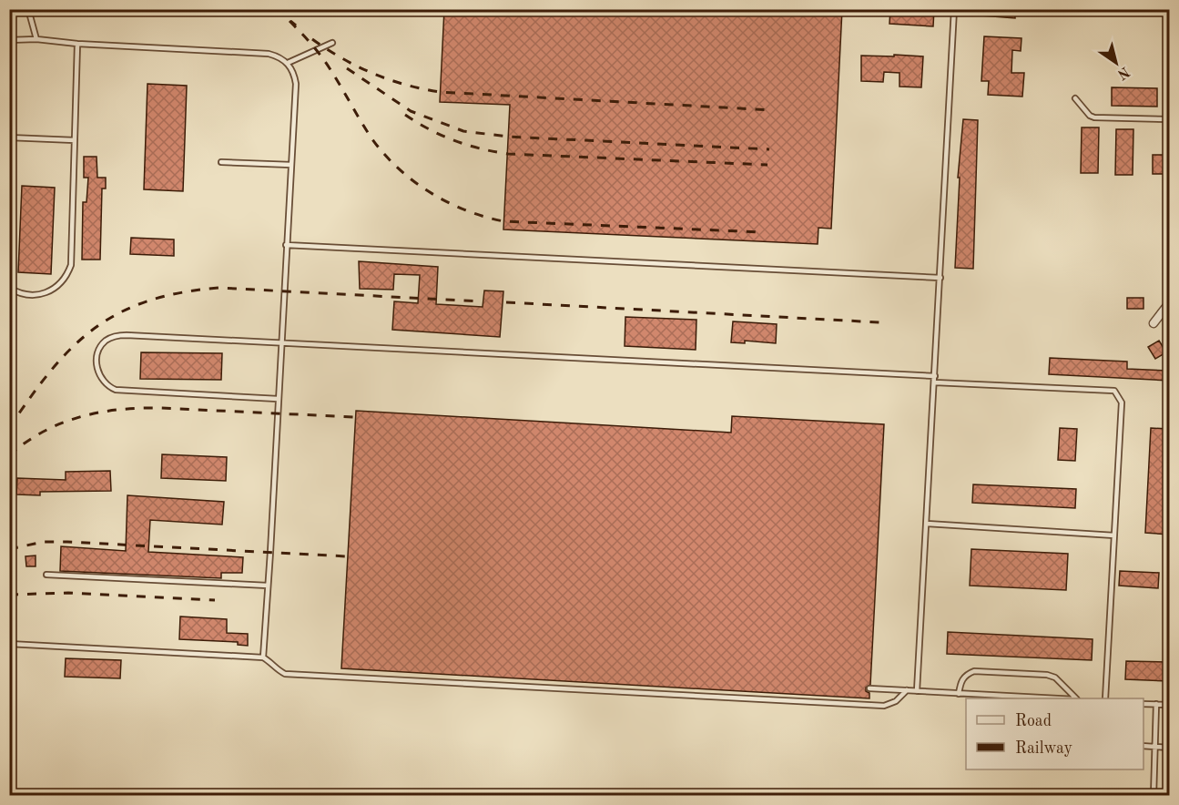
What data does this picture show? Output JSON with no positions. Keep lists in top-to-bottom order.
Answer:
{
  "legend": ["Road", "Railway"],
  "north": "bottom right"
}
